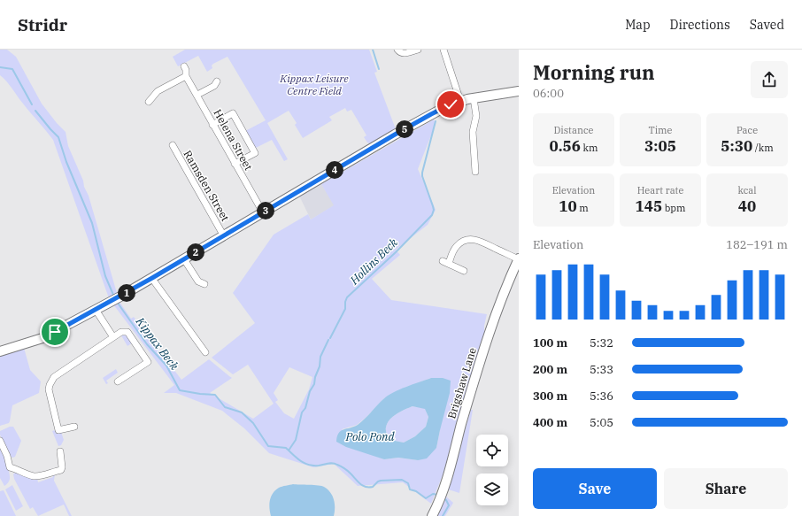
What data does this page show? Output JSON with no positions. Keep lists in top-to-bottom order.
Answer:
{
  "streets": {
    "street": ["Helena Street", "Ramsden Street", "Brigshaw Lane"]
  },
  "water": ["Hollins Beck", "Kippax Beck", "Polo Pond"],
  "parks": ["Kippax Leisure Centre Field"],
  "page": {
    "header": "Stridr",
    "nav": ["Map", "Directions", "Saved"],
    "heading": ["Morning run", "06:00"],
    "stats": [
      ["Distance", "0.56 km"],
      ["Time", "3:05"],
      ["Pace", "5:30 /km"],
      ["Elevation", "10 m"],
      ["Heart rate", "145 bpm"],
      ["kcal", "40"]
    ],
    "pins": [
      "5",
      "4",
      "3",
      "2",
      "1"
    ],
    "chart": ["Elevation", "182–191 m"],
    "list": [
      {
        "name": "100 m",
        "note": "5:32"
      },
      {
        "name": "200 m",
        "note": "5:33"
      },
      {
        "name": "300 m",
        "note": "5:36"
      },
      {
        "name": "400 m",
        "note": "5:05"
      }
    ],
    "buttons": ["Save", "Share"]
  }
}
